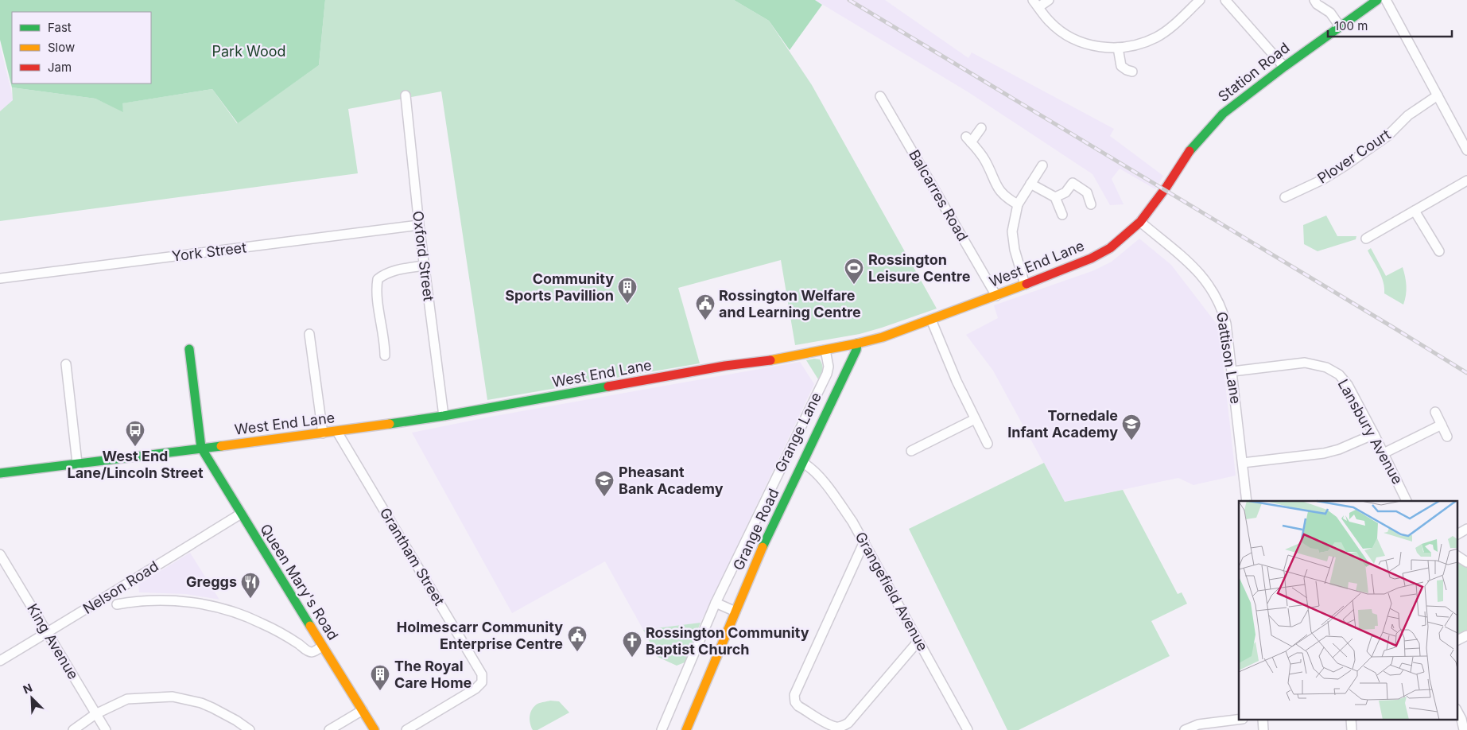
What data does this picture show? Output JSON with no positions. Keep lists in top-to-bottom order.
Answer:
{
  "streets": {
    "street": [
      "Station Road",
      "Plover Court",
      "Balcarres Road",
      "York Street",
      "Oxford Street",
      "West End Lane",
      "Gattison Lane",
      "Lansbury Avenue",
      "Grange Lane",
      "Grange Road",
      "Grantham Street",
      "Queen Mary's Road",
      "Nelson Road",
      "Grangefield Avenue",
      "King Avenue"
    ]
  },
  "crossings": [
    ["Station Road", "West End Lane"],
    ["Balcarres Road", "West End Lane"],
    ["York Street", "Oxford Street"],
    ["Oxford Street", "West End Lane"],
    ["West End Lane", "Gattison Lane"],
    ["West End Lane", "Grange Lane"],
    ["West End Lane", "Grange Road"],
    ["West End Lane", "Grantham Street"],
    ["West End Lane", "Queen Mary's Road"],
    ["Gattison Lane", "Lansbury Avenue"],
    ["Grange Lane", "Grangefield Avenue"],
    ["Grange Road", "Grangefield Avenue"],
    ["Queen Mary's Road", "Nelson Road"],
    ["Nelson Road", "King Avenue"]
  ],
  "parks": ["Park Wood"],
  "places": {
    "sports": ["Rossington Leisure Centre"],
    "building": ["Community Sports Pavillion", "The Royal Care Home"],
    "public building": ["Rossington Welfare and Learning Centre", "Holmescarr Community Enterprise Centre"],
    "school or university": ["Tornedale Infant Academy", "Pheasant Bank Academy"],
    "bus stop": ["West End Lane/Lincoln Street"],
    "restaurant": ["Greggs"],
    "church": ["Rossington Community Baptist Church"]
  },
  "legend": ["Fast", "Slow", "Jam"],
  "scale_bar": "100 m",
  "north": "top left"
}
